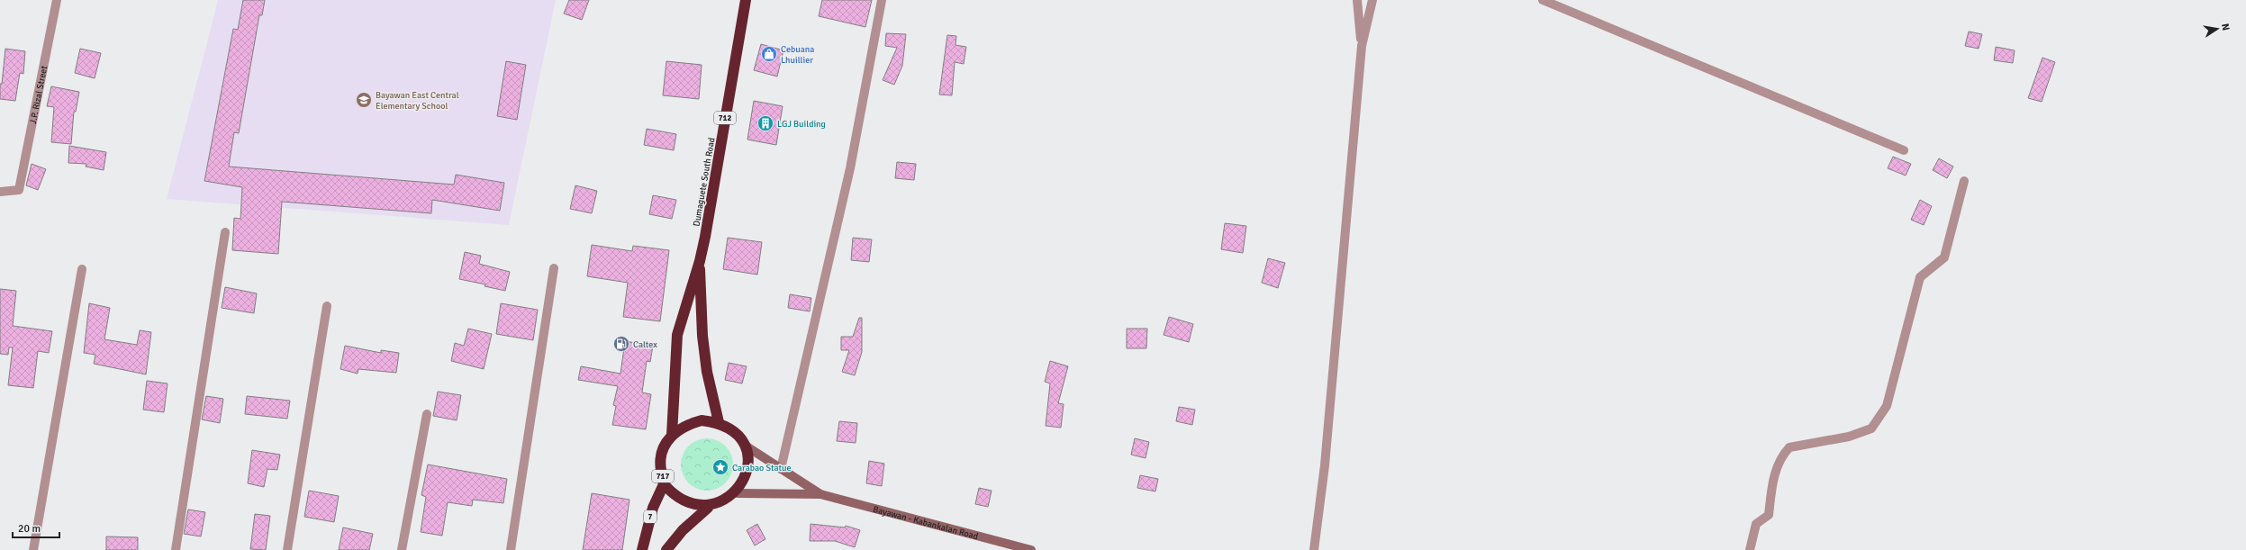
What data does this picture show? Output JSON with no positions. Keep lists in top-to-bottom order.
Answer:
{
  "streets": {
    "highway": [
      "712",
      "Dumaguete South Road",
      "717",
      "7"
    ],
    "main road": ["Bayawan - Kabankalan Road"],
    "street": ["J.P. Rizal Street"]
  },
  "crossings": [
    ["Dumaguete South Road", "717"],
    ["Dumaguete South Road", "7"],
    ["Dumaguete South Road", "Bayawan - Kabankalan Road"],
    ["717", "7"],
    ["717", "Bayawan - Kabankalan Road"],
    ["7", "Bayawan - Kabankalan Road"]
  ],
  "places": {
    "shop": ["Cebuana Lhuillier"],
    "school or university": ["Bayawan East Central Elementary School"],
    "building": ["LGJ Building"],
    "fuel station": ["Caltex"],
    "place": ["Carabao Statue"]
  },
  "scale_bar": "20 m",
  "north": "right"
}
